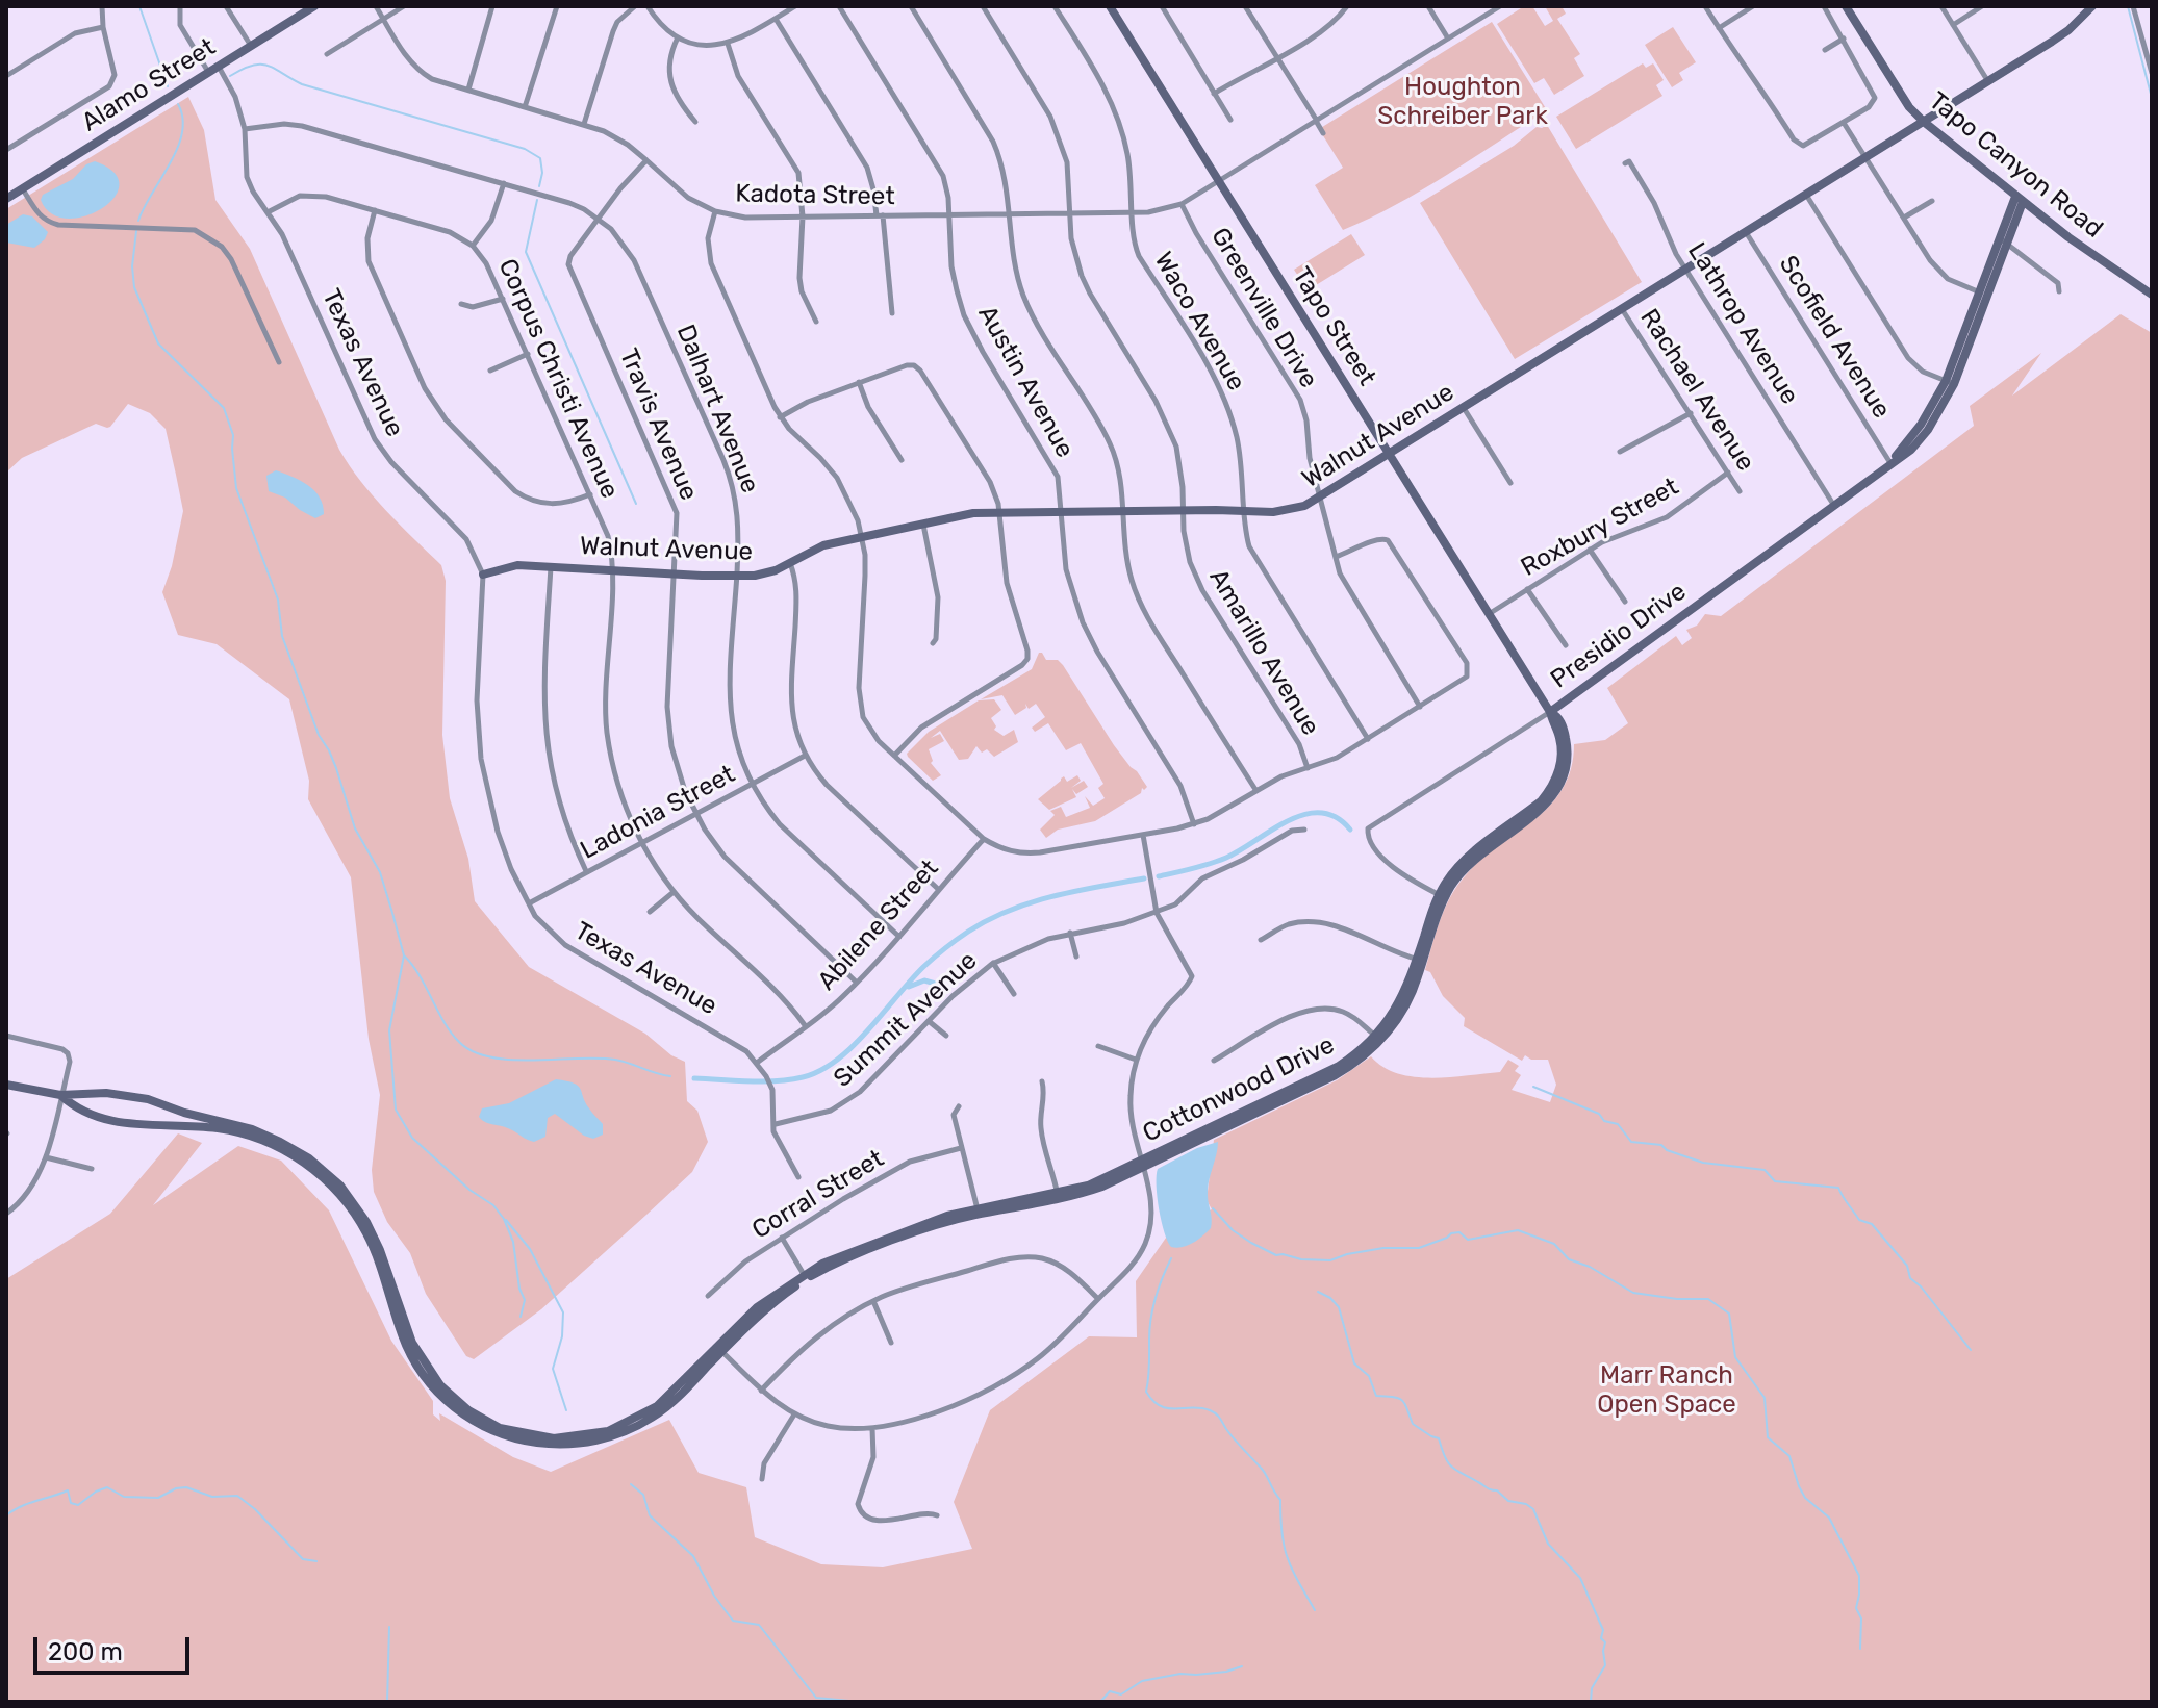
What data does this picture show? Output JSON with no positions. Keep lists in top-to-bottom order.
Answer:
{
  "streets": {
    "street": [
      "Alamo Street",
      "Tapo Canyon Road",
      "Kadota Street",
      "Greenville Drive",
      "Waco Avenue",
      "Lathrop Avenue",
      "Tapo Street",
      "Scofield Avenue",
      "Texas Avenue",
      "Corpus Christi Avenue",
      "Austin Avenue",
      "Rachael Avenue",
      "Dalhart Avenue",
      "Travis Avenue",
      "Walnut Avenue",
      "Roxbury Street",
      "Presidio Drive",
      "Amarillo Avenue",
      "Ladonia Street",
      "Abilene Street",
      "Summit Avenue",
      "Cottonwood Drive",
      "Corral Street"
    ]
  },
  "crossings": [
    ["Alamo Street", "Texas Avenue"],
    ["Tapo Canyon Road", "Walnut Avenue"],
    ["Tapo Canyon Road", "Presidio Drive"],
    ["Kadota Street", "Greenville Drive"],
    ["Kadota Street", "Waco Avenue"],
    ["Kadota Street", "Tapo Street"],
    ["Kadota Street", "Austin Avenue"],
    ["Kadota Street", "Amarillo Avenue"],
    ["Greenville Drive", "Walnut Avenue"],
    ["Waco Avenue", "Walnut Avenue"],
    ["Lathrop Avenue", "Walnut Avenue"],
    ["Lathrop Avenue", "Presidio Drive"],
    ["Tapo Street", "Walnut Avenue"],
    ["Tapo Street", "Roxbury Street"],
    ["Tapo Street", "Presidio Drive"],
    ["Tapo Street", "Cottonwood Drive"],
    ["Scofield Avenue", "Walnut Avenue"],
    ["Scofield Avenue", "Presidio Drive"],
    ["Texas Avenue", "Corpus Christi Avenue"],
    ["Texas Avenue", "Dalhart Avenue"],
    ["Texas Avenue", "Walnut Avenue"],
    ["Texas Avenue", "Ladonia Street"],
    ["Texas Avenue", "Abilene Street"],
    ["Texas Avenue", "Summit Avenue"],
    ["Corpus Christi Avenue", "Walnut Avenue"],
    ["Corpus Christi Avenue", "Ladonia Street"],
    ["Corpus Christi Avenue", "Abilene Street"],
    ["Austin Avenue", "Walnut Avenue"],
    ["Rachael Avenue", "Walnut Avenue"],
    ["Rachael Avenue", "Roxbury Street"],
    ["Dalhart Avenue", "Travis Avenue"],
    ["Dalhart Avenue", "Walnut Avenue"],
    ["Dalhart Avenue", "Ladonia Street"],
    ["Dalhart Avenue", "Abilene Street"],
    ["Travis Avenue", "Walnut Avenue"],
    ["Travis Avenue", "Ladonia Street"],
    ["Travis Avenue", "Abilene Street"],
    ["Walnut Avenue", "Amarillo Avenue"],
    ["Presidio Drive", "Cottonwood Drive"]
  ],
  "parks": ["Houghton Schreiber Park", "Marr Ranch Open Space"],
  "scale_bar": "200 m"
}
